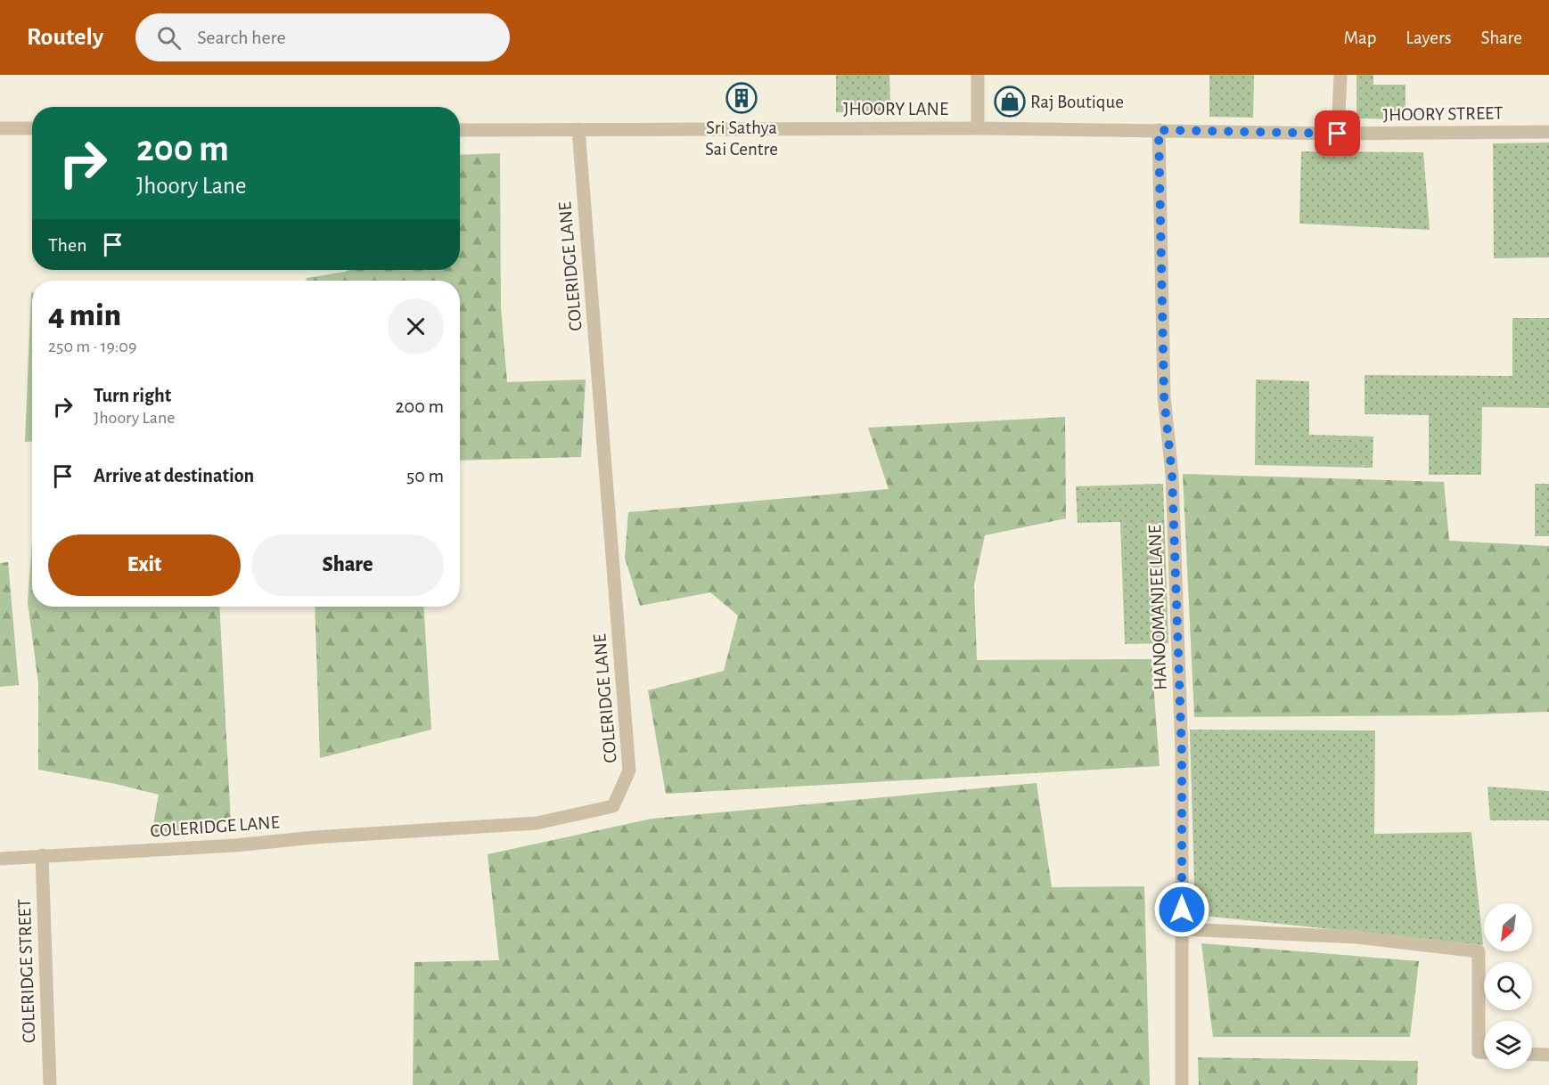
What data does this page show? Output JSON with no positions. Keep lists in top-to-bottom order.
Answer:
{
  "streets": {
    "street": [
      "JHOORY LANE",
      "JHOORY STREET",
      "COLERIDGE LANE",
      "HANOOMANJEE LANE",
      "COLERIDGE STREET"
    ]
  },
  "crossings": [
    ["JHOORY LANE", "JHOORY STREET"],
    ["JHOORY LANE", "COLERIDGE LANE"],
    ["JHOORY LANE", "HANOOMANJEE LANE"],
    ["COLERIDGE LANE", "COLERIDGE STREET"]
  ],
  "places": {
    "building": ["Sri Sathya Sai Centre"],
    "shop": ["Raj Boutique"]
  },
  "north": "bottom left",
  "page": {
    "header": "Routely",
    "search": "Search here",
    "nav": ["Map", "Layers", "Share"],
    "turn": ["200 m", "Jhoory Lane"],
    "then": "Then",
    "heading": ["4 min", "250 m · 19:09"],
    "list": [
      {
        "name": "Turn right",
        "note": "Jhoory Lane",
        "value": "200 m"
      },
      {
        "name": "Arrive at destination",
        "value": "50 m"
      }
    ],
    "buttons": ["Exit", "Share"]
  }
}
